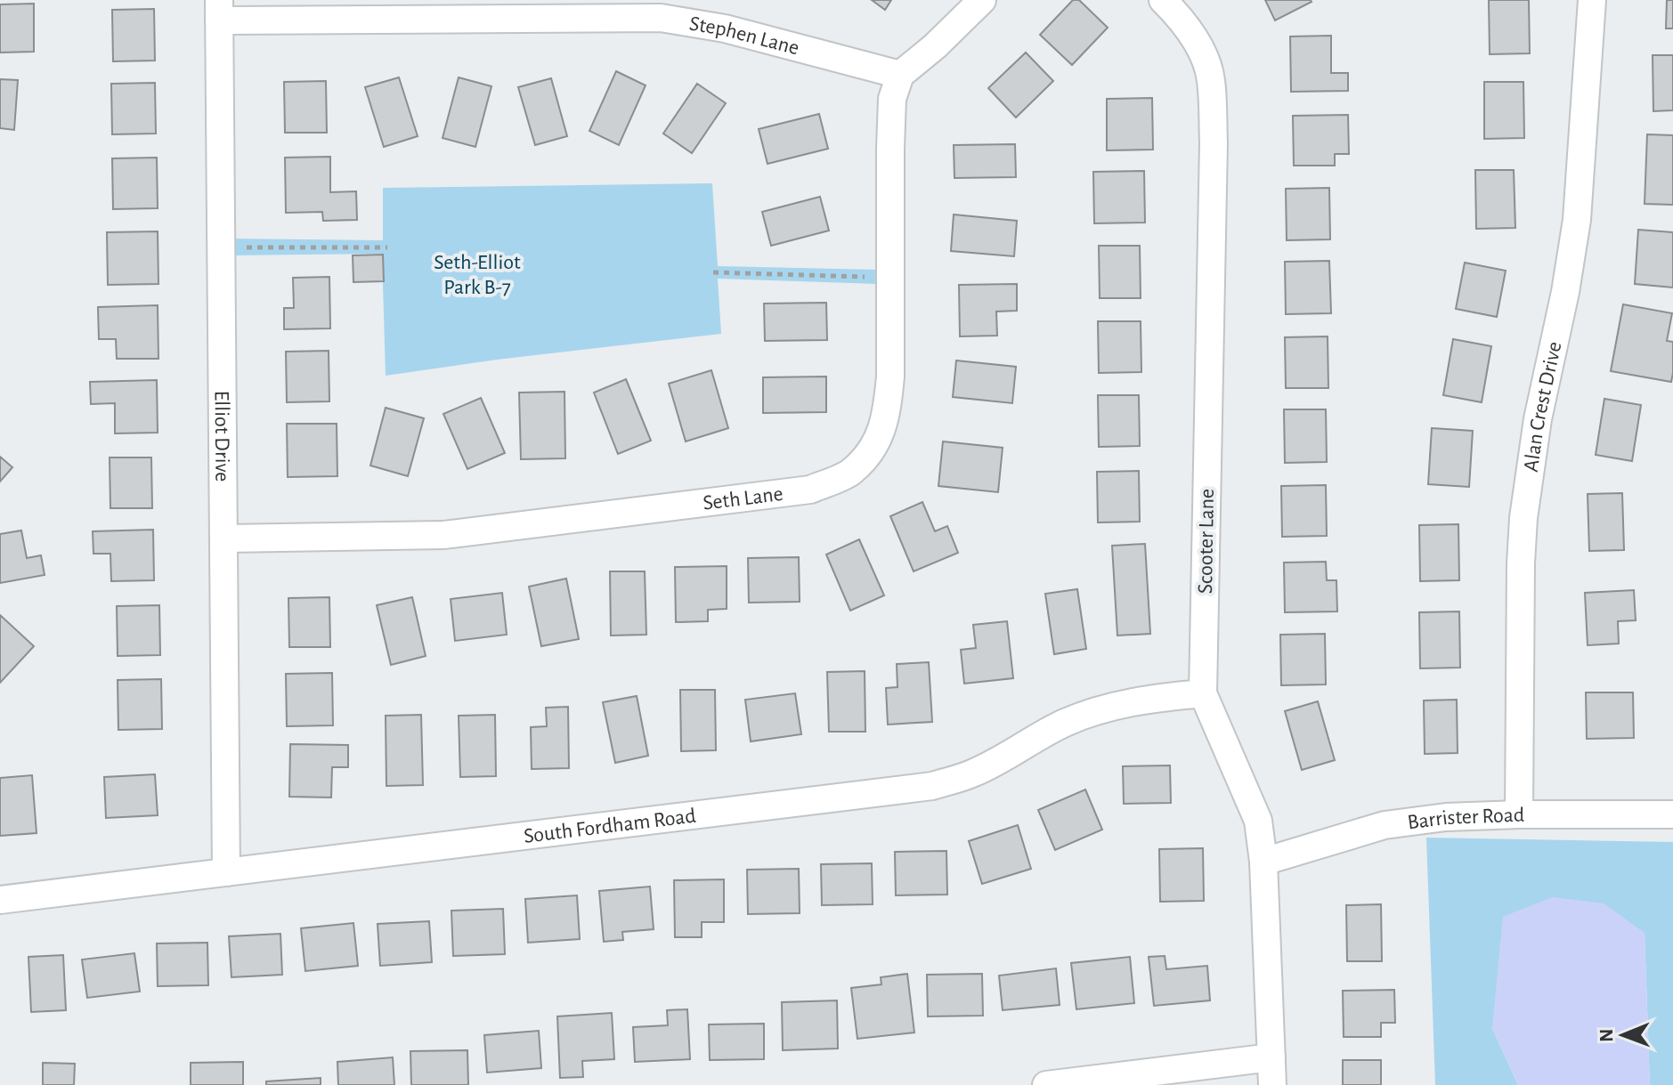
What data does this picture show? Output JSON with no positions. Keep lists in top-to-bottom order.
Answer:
{
  "streets": {
    "street": [
      "Stephen Lane",
      "Alan Crest Drive",
      "Elliot Drive",
      "Seth Lane",
      "Scooter Lane",
      "Barrister Road",
      "South Fordham Road"
    ]
  },
  "crossings": [
    ["Stephen Lane", "Elliot Drive"],
    ["Stephen Lane", "Seth Lane"],
    ["Alan Crest Drive", "Barrister Road"],
    ["Elliot Drive", "Seth Lane"],
    ["Elliot Drive", "South Fordham Road"],
    ["Scooter Lane", "Barrister Road"],
    ["Scooter Lane", "South Fordham Road"]
  ],
  "parks": ["Seth-Elliot Park B-7"],
  "north": "left"
}
